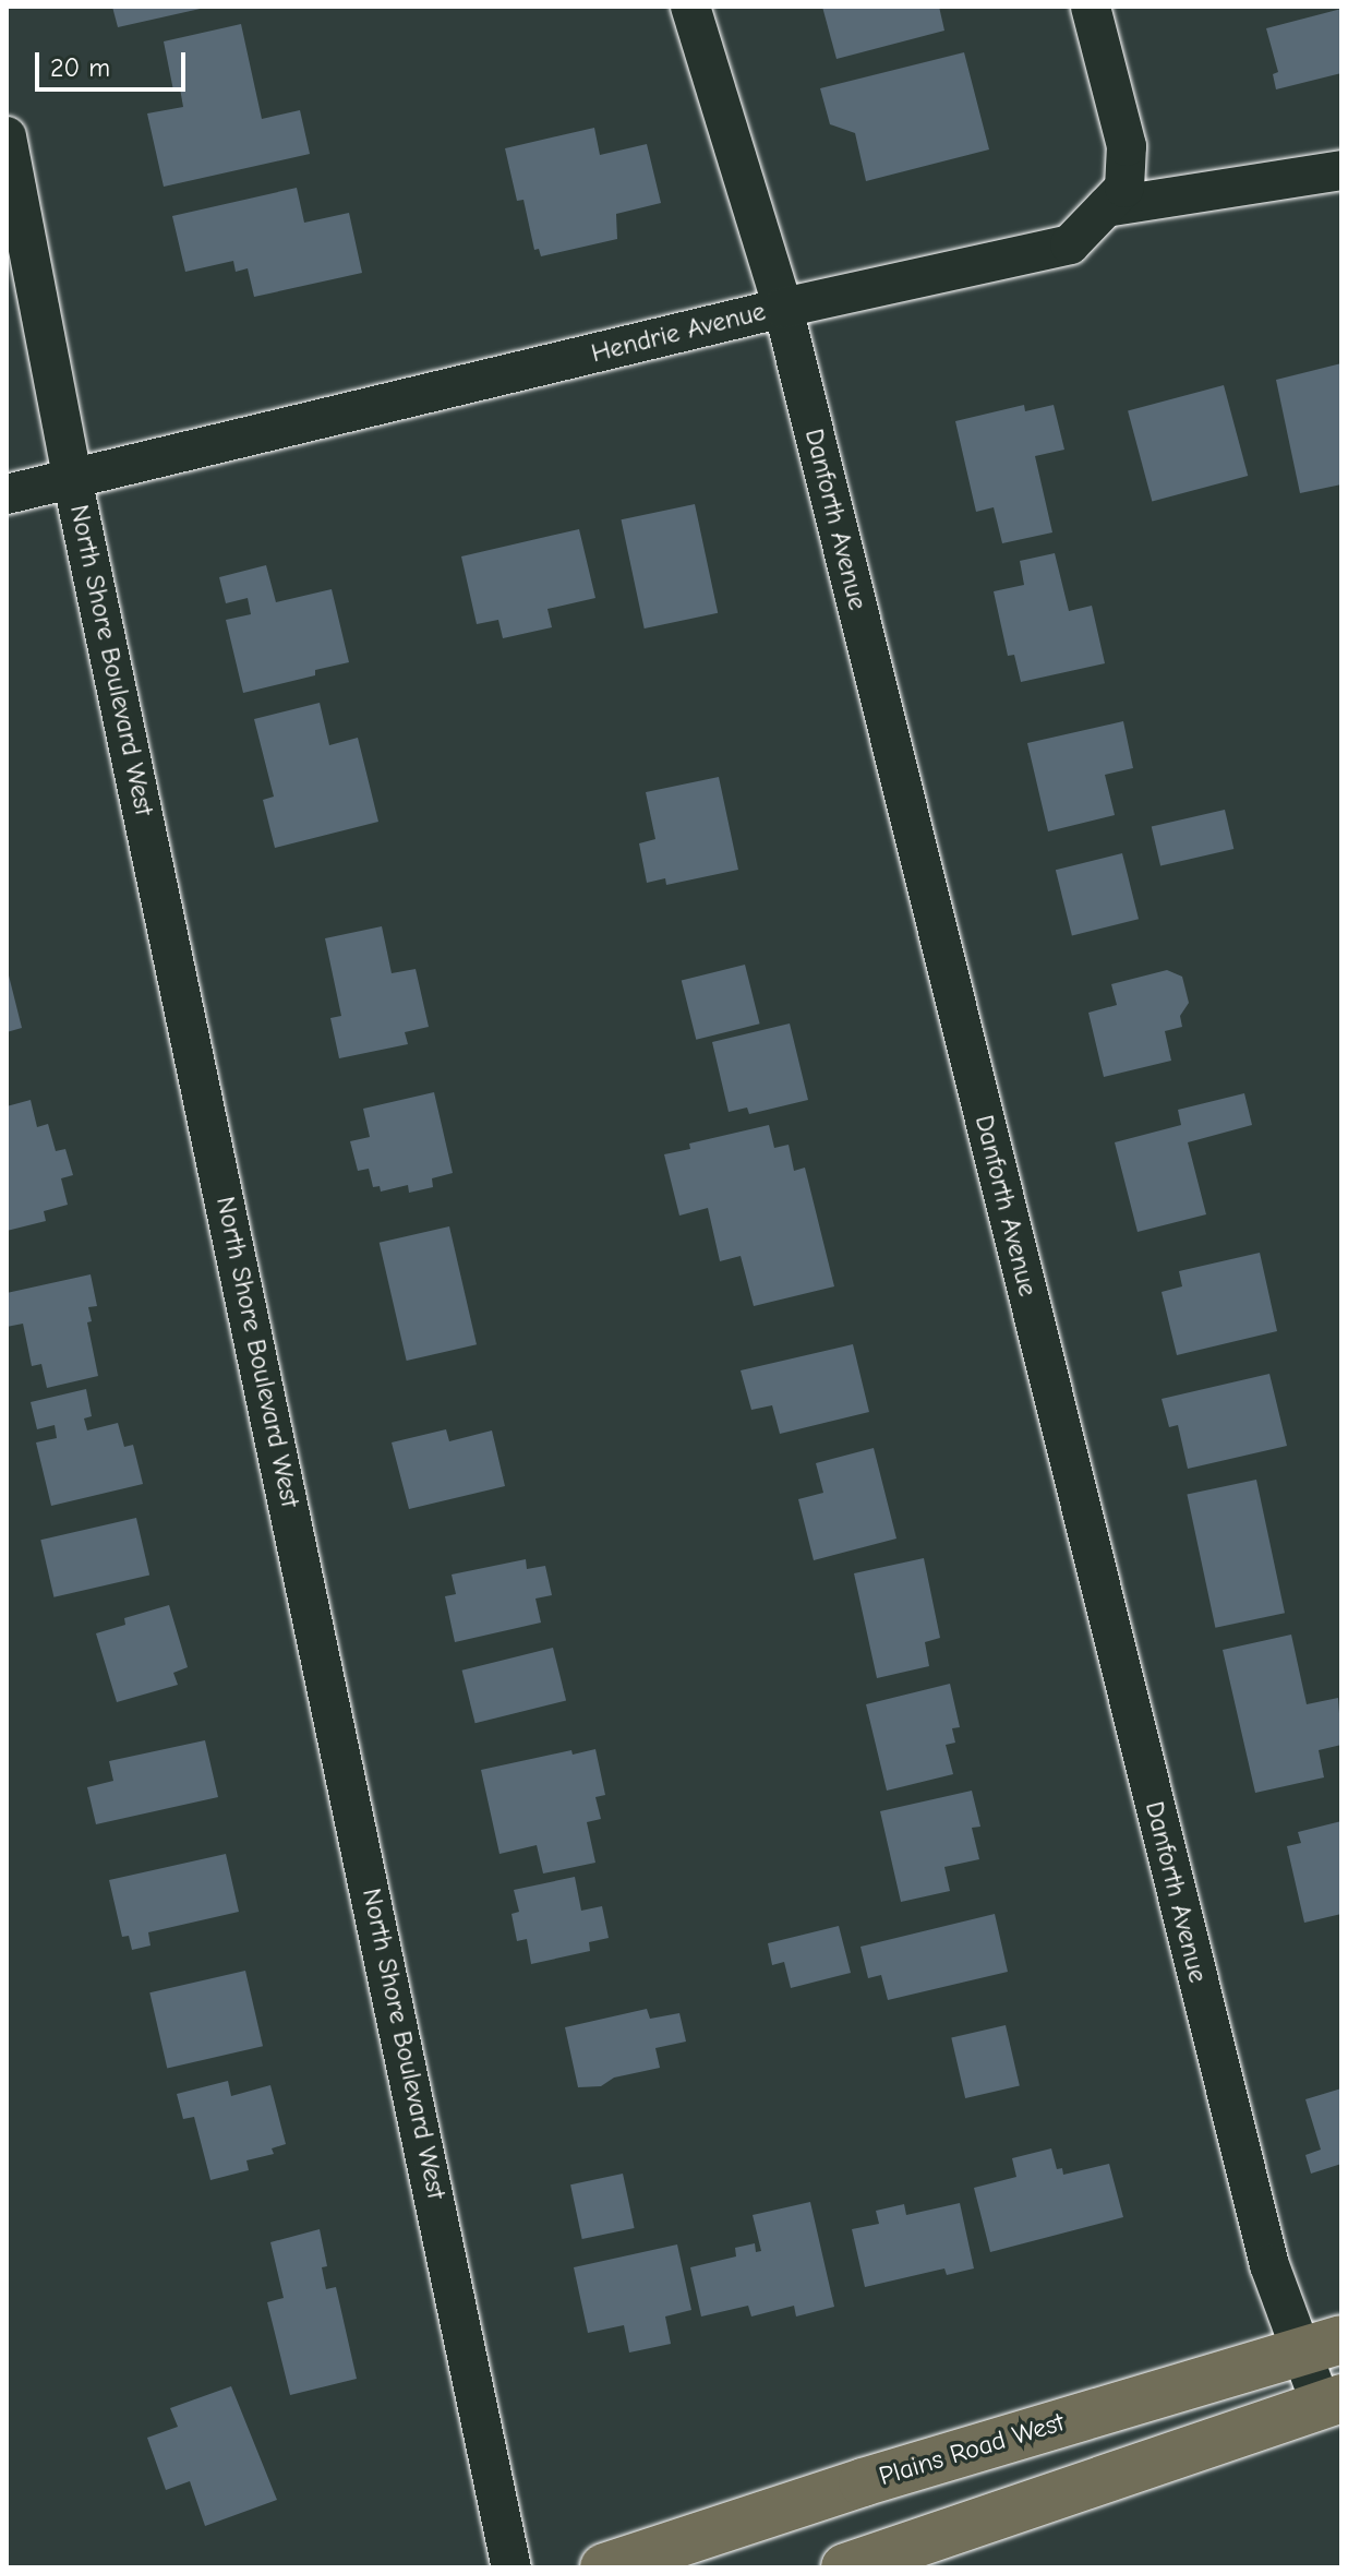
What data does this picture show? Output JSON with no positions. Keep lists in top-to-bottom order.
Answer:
{
  "streets": {
    "main road": ["Plains Road West"],
    "street": ["Hendrie Avenue", "Danforth Avenue", "North Shore Boulevard West"]
  },
  "crossings": [
    ["Hendrie Avenue", "Danforth Avenue"],
    ["Hendrie Avenue", "North Shore Boulevard West"],
    ["Danforth Avenue", "Plains Road West"]
  ],
  "scale_bar": "20 m"
}
